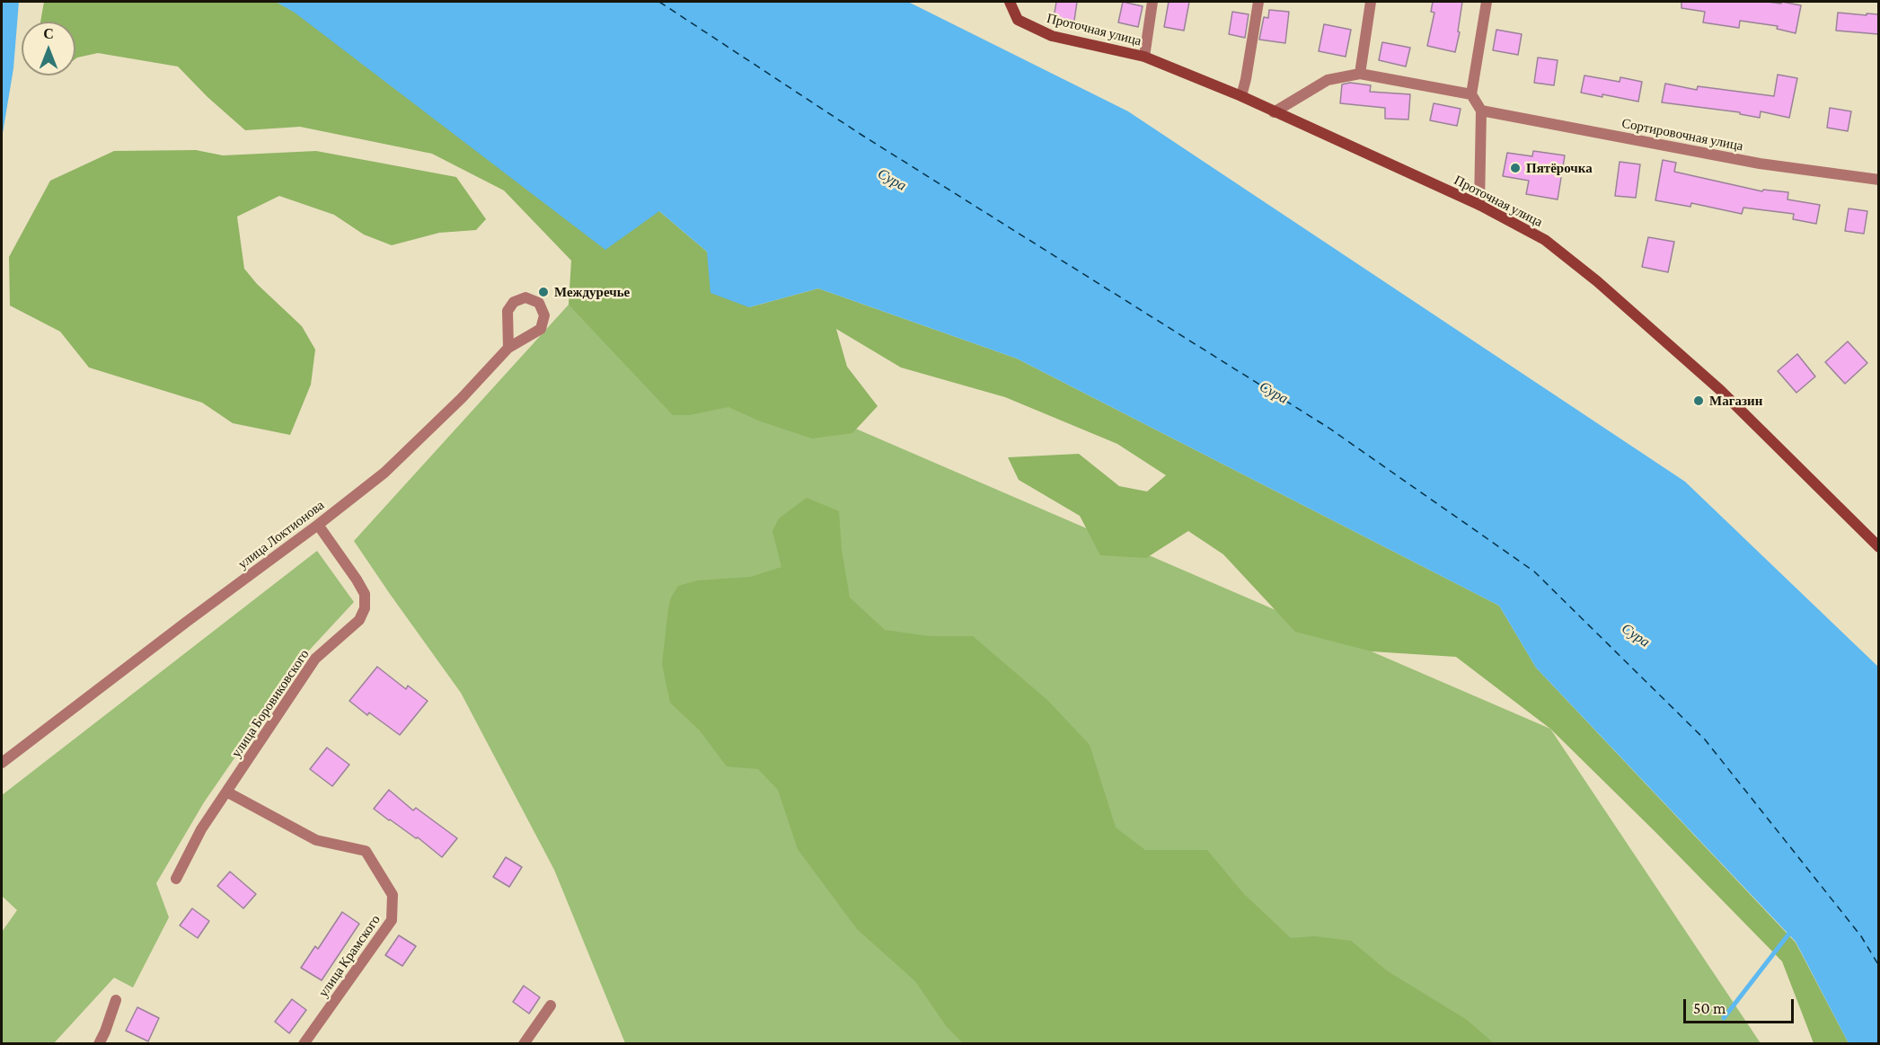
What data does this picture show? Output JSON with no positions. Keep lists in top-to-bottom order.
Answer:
{
  "streets": {
    "main road": ["Проточная улица"],
    "street": [
      "Сортировочная улица",
      "улица Локтионова",
      "улица Боровиковского",
      "улица Крамского"
    ]
  },
  "crossings": [
    ["улица Локтионова", "улица Боровиковского"],
    ["улица Боровиковского", "улица Крамского"]
  ],
  "water": ["Сура"],
  "places": ["Пятёрочка", "Междуречье", "Магазин"],
  "scale_bar": "50 m",
  "north": "top"
}
